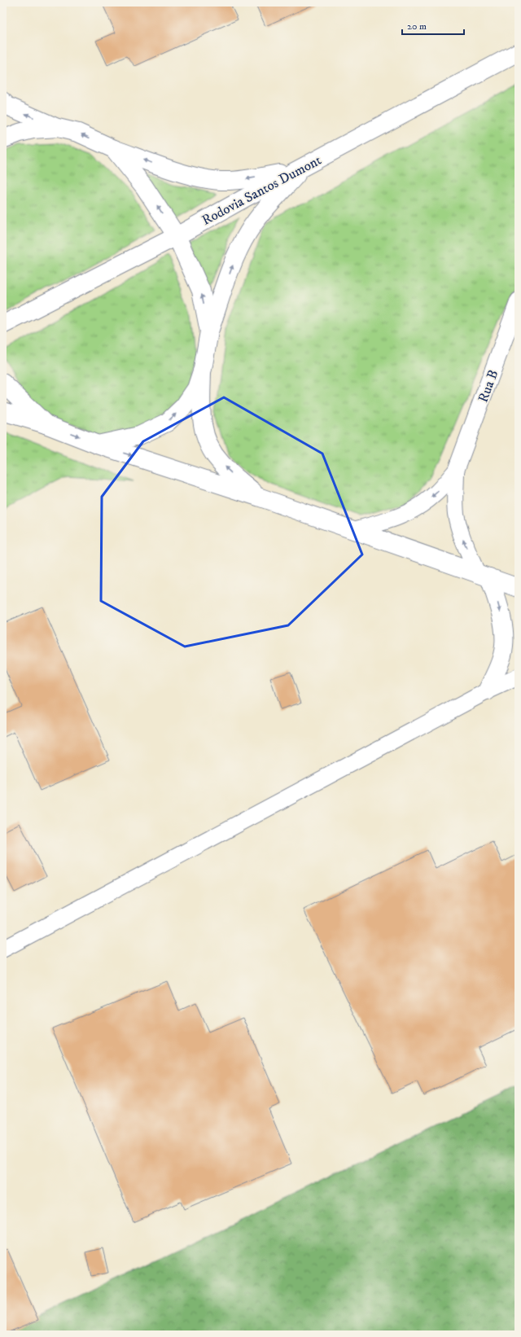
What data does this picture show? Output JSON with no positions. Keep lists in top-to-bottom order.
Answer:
{
  "streets": {
    "main road": ["Rodovia Santos Dumont"],
    "street": ["Rua B"]
  },
  "scale_bar": "20 m"
}
